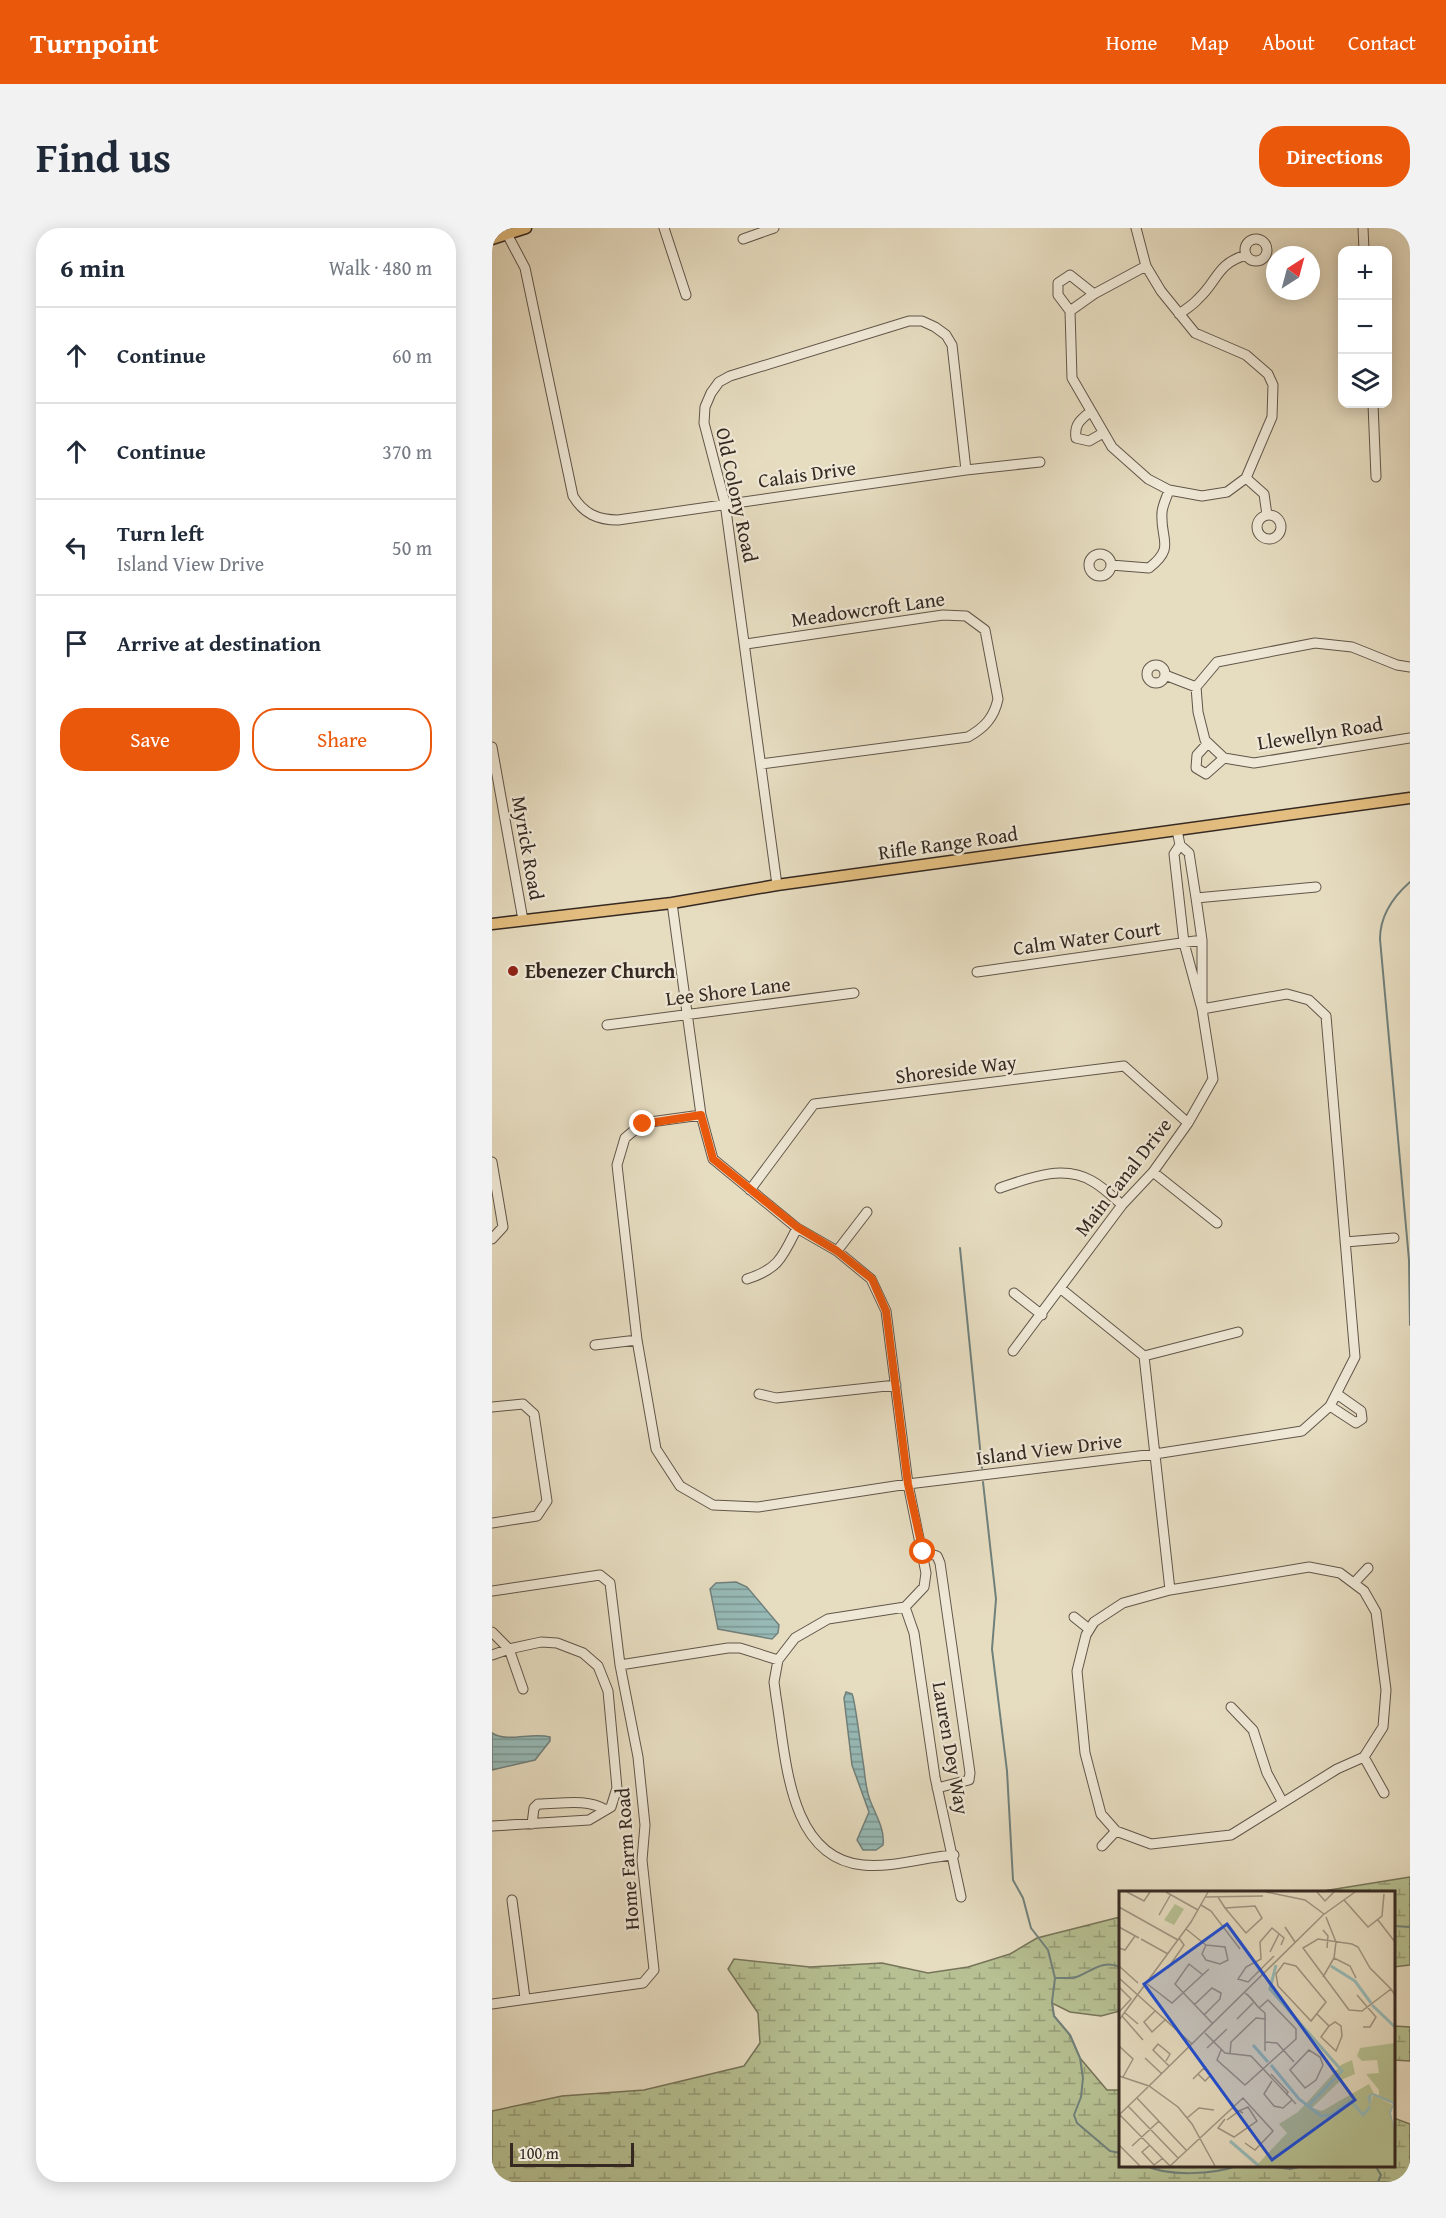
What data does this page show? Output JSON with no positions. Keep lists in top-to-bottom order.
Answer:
{
  "streets": {
    "main road": ["Rifle Range Road"],
    "street": [
      "Calais Drive",
      "Old Colony Road",
      "Meadowcroft Lane",
      "Llewellyn Road",
      "Myrick Road",
      "Calm Water Court",
      "Lee Shore Lane",
      "Shoreside Way",
      "Main Canal Drive",
      "Island View Drive",
      "Lauren Dey Way",
      "Home Farm Road"
    ]
  },
  "crossings": [
    ["Calais Drive", "Old Colony Road"],
    ["Old Colony Road", "Meadowcroft Lane"],
    ["Old Colony Road", "Rifle Range Road"],
    ["Rifle Range Road", "Myrick Road"],
    ["Rifle Range Road", "Main Canal Drive"],
    ["Calm Water Court", "Main Canal Drive"],
    ["Shoreside Way", "Main Canal Drive"],
    ["Main Canal Drive", "Island View Drive"]
  ],
  "places": ["Ebenezer Church"],
  "scale_bar": "100 m",
  "north": "top right",
  "page": {
    "header": "Turnpoint",
    "nav": [
      "Home",
      "Map",
      "About",
      "Contact"
    ],
    "title": "Find us",
    "buttons": [
      "Directions",
      ["Save", "Share"]
    ],
    "heading": ["6 min", "Walk · 480 m"],
    "map_buttons": ["+", "−"],
    "list": [
      ["Continue", "60 m"],
      ["Continue", "370 m"],
      ["Turn left", "Island View Drive", "50 m"],
      "Arrive at destination"
    ],
    "scale": "100 m"
  }
}
